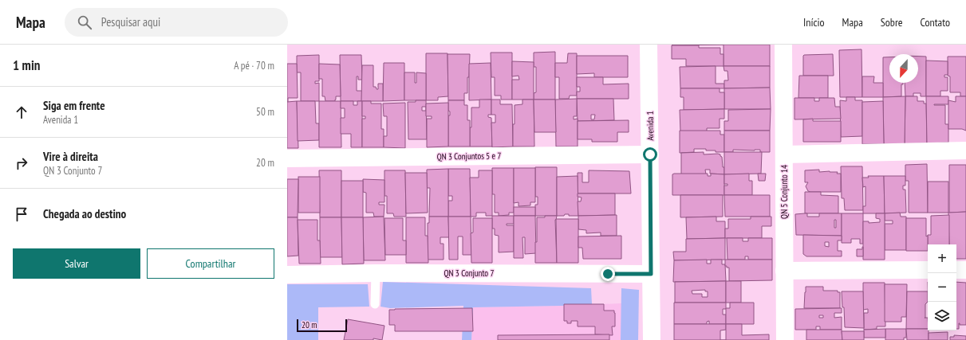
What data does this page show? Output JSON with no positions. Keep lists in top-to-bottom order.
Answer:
{
  "streets": {
    "street": [
      "Avenida 1",
      "QN 3 Conjuntos 5 e 7",
      "QN 5 Conjunto 14",
      "QN 3 Conjunto 7"
    ]
  },
  "crossings": [
    ["Avenida 1", "QN 3 Conjuntos 5 e 7"],
    ["Avenida 1", "QN 3 Conjunto 7"]
  ],
  "scale_bar": "20 m",
  "north": "bottom",
  "page": {
    "header": "Mapa",
    "search": "Pesquisar aqui",
    "nav": [
      "Início",
      "Mapa",
      "Sobre",
      "Contato"
    ],
    "heading": ["1 min", "A pé · 70 m"],
    "list": [
      ["Siga em frente", "Avenida 1", "50 m"],
      ["Vire à direita", "QN 3 Conjunto 7", "20 m"],
      "Chegada ao destino"
    ],
    "buttons": ["Salvar", "Compartilhar"],
    "map_buttons": ["+", "−"],
    "scale": "20 m"
  }
}
